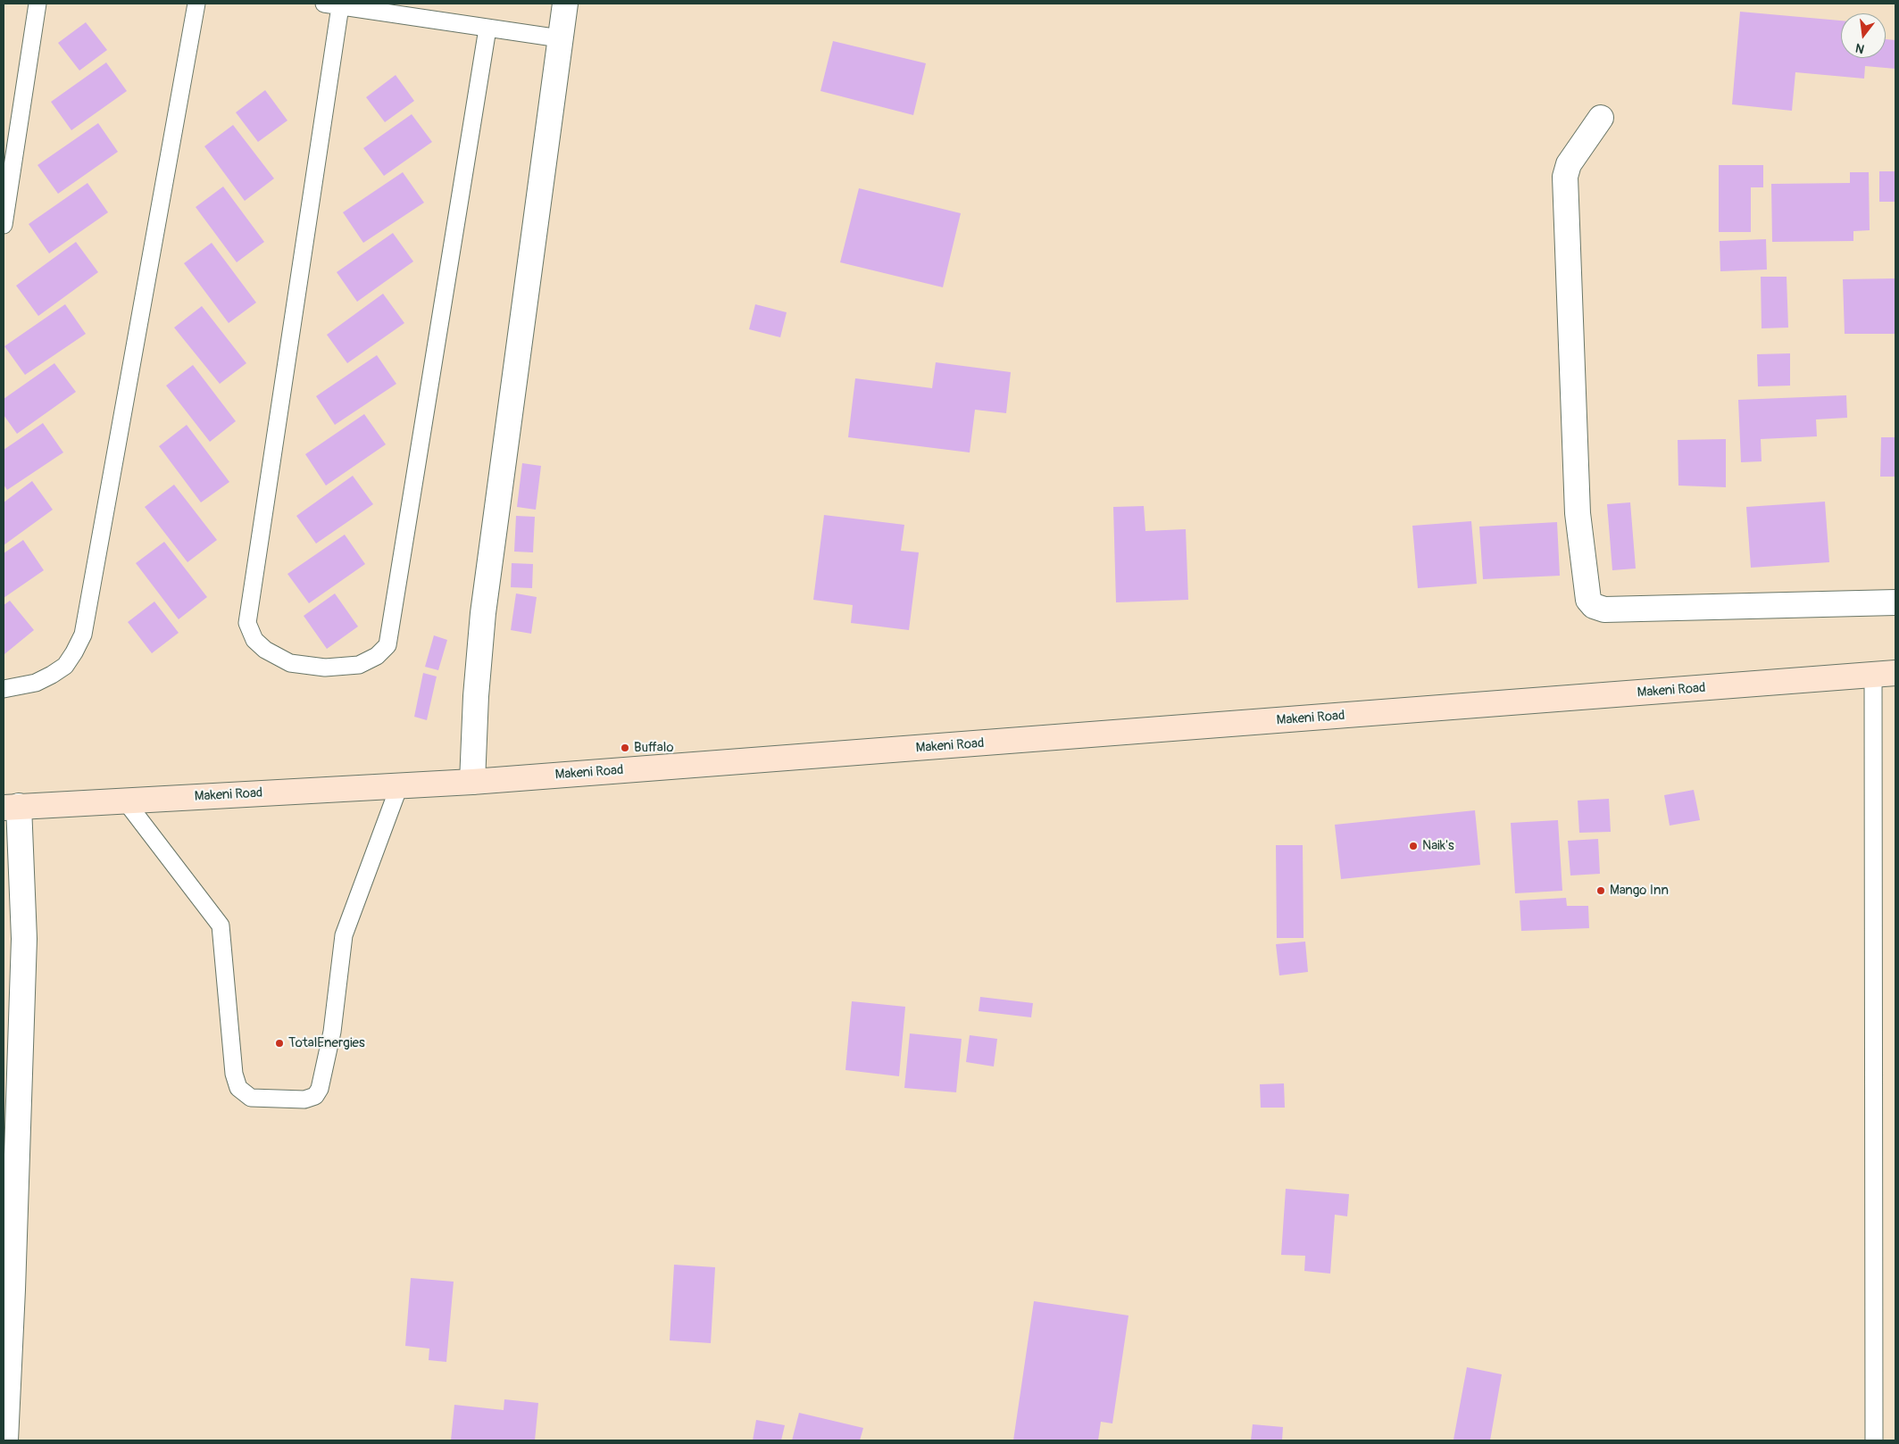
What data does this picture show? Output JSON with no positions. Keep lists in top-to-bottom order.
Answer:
{
  "streets": {
    "main road": ["Makeni Road"]
  },
  "places": [
    "Buffalo",
    "Naik's",
    "Mango Inn",
    "TotalEnergies"
  ],
  "north": "bottom"
}
